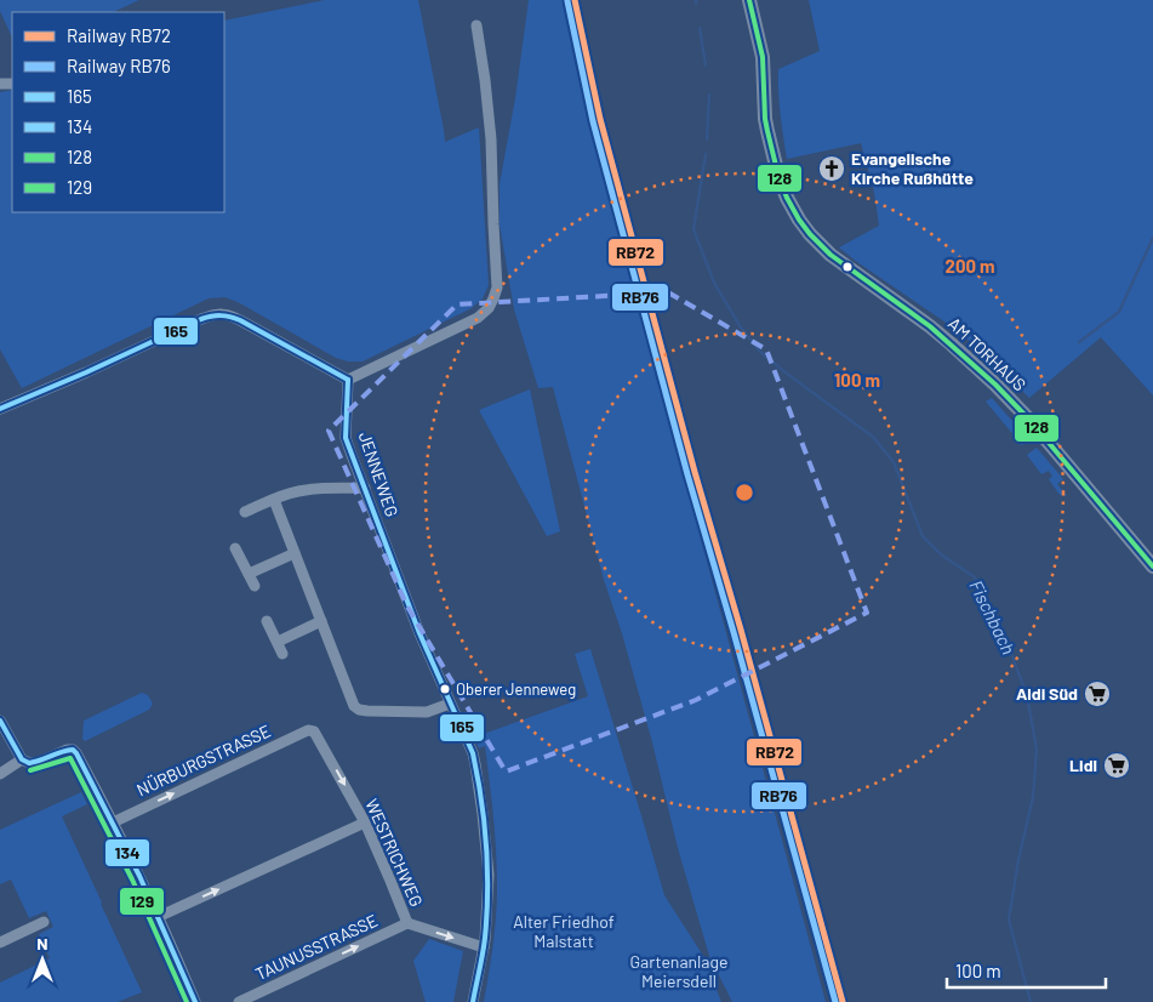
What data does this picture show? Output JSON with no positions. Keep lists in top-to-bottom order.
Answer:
{
  "streets": {
    "main road": ["AM TORHAUS"],
    "street": [
      "JENNEWEG",
      "NÜRBURGSTRASSE",
      "WESTRICHWEG",
      "TAUNUSSTRASSE"
    ]
  },
  "crossings": [
    ["JENNEWEG", "WESTRICHWEG"],
    ["NÜRBURGSTRASSE", "WESTRICHWEG"],
    ["WESTRICHWEG", "TAUNUSSTRASSE"]
  ],
  "one_way": ["NÜRBURGSTRASSE", "WESTRICHWEG", "TAUNUSSTRASSE"],
  "water": ["Fischbach"],
  "parks": ["Alter Friedhof Malstatt", "Gartenanlage Meiersdell"],
  "places": {
    "church": ["Evangelische Kirche Rußhütte"],
    "other": ["Oberer Jenneweg"],
    "supermarket": ["Aldi Süd", "Lidl"]
  },
  "lines": [
    "rail line RB72",
    "transit line 128",
    "rail line RB76",
    "transit line 165",
    "transit line 134",
    "transit line 129"
  ],
  "legend": [
    "Railway RB72",
    "Railway RB76",
    "165",
    "134",
    "128",
    "129"
  ],
  "scale_bar": "100 m",
  "north": "top",
  "rings": ["200 m", "100 m"]
}
